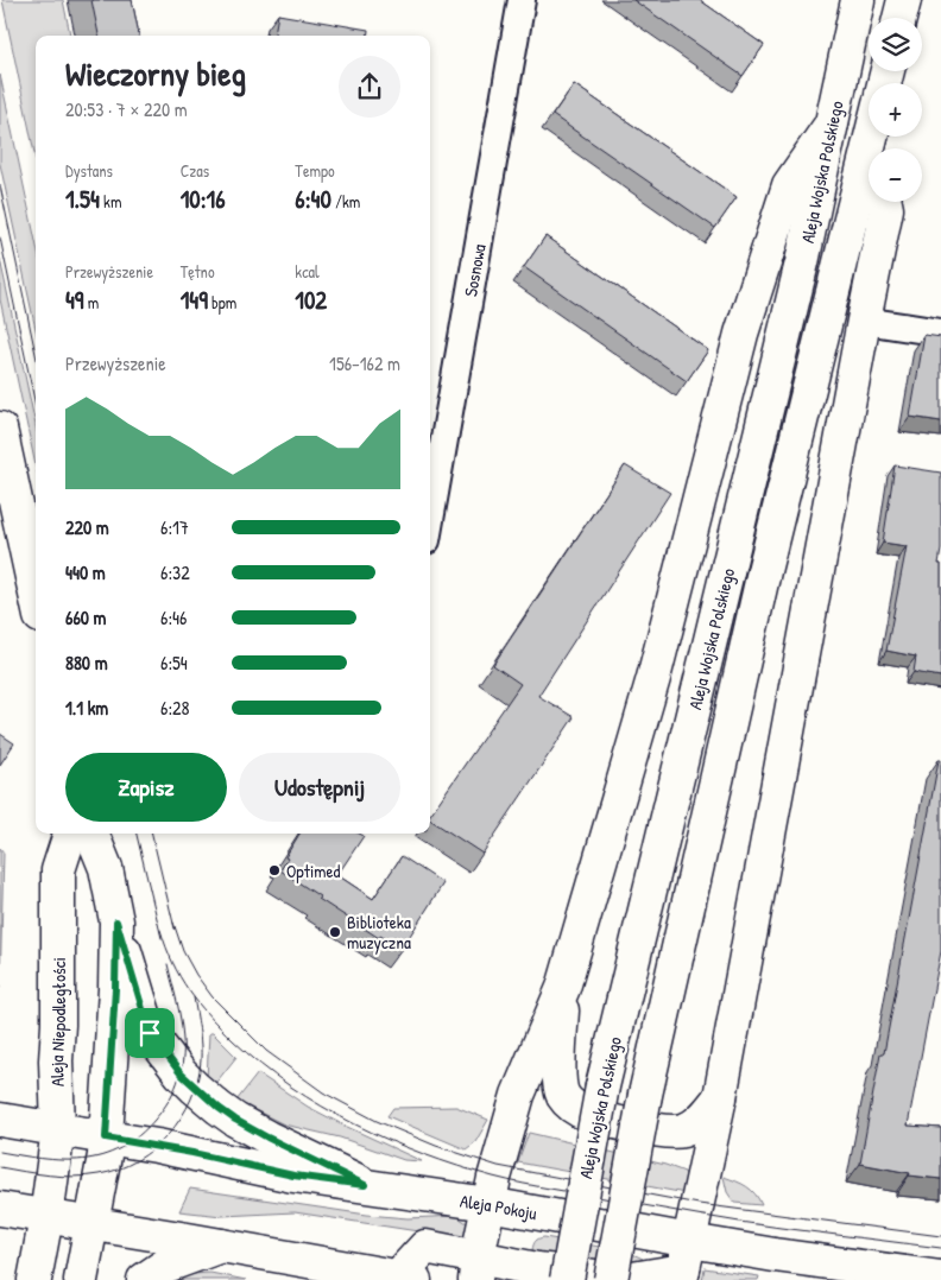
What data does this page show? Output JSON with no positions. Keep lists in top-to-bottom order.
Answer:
{
  "streets": {
    "main road": ["Aleja Wojska Polskiego", "Aleja Niepodległości", "Aleja Pokoju"],
    "street": ["Sosnowa"]
  },
  "crossings": [
    ["Aleja Niepodległości", "Aleja Pokoju"]
  ],
  "places": ["Optimed", "Biblioteka muzyczna"],
  "page": {
    "map_buttons": ["+", "−"],
    "heading": ["Wieczorny bieg", "20:53 · 7 × 220 m"],
    "stats": [
      ["Dystans", "1.54 km"],
      ["Czas", "10:16"],
      ["Tempo", "6:40 /km"],
      ["Przewyższenie", "49 m"],
      ["Tętno", "149 bpm"],
      ["kcal", "102"]
    ],
    "chart": ["Przewyższenie", "156–162 m"],
    "list": [
      {
        "name": "220 m",
        "note": "6:17"
      },
      {
        "name": "440 m",
        "note": "6:32"
      },
      {
        "name": "660 m",
        "note": "6:46"
      },
      {
        "name": "880 m",
        "note": "6:54"
      },
      {
        "name": "1.1 km",
        "note": "6:28"
      }
    ],
    "buttons": ["Zapisz", "Udostępnij"]
  }
}
